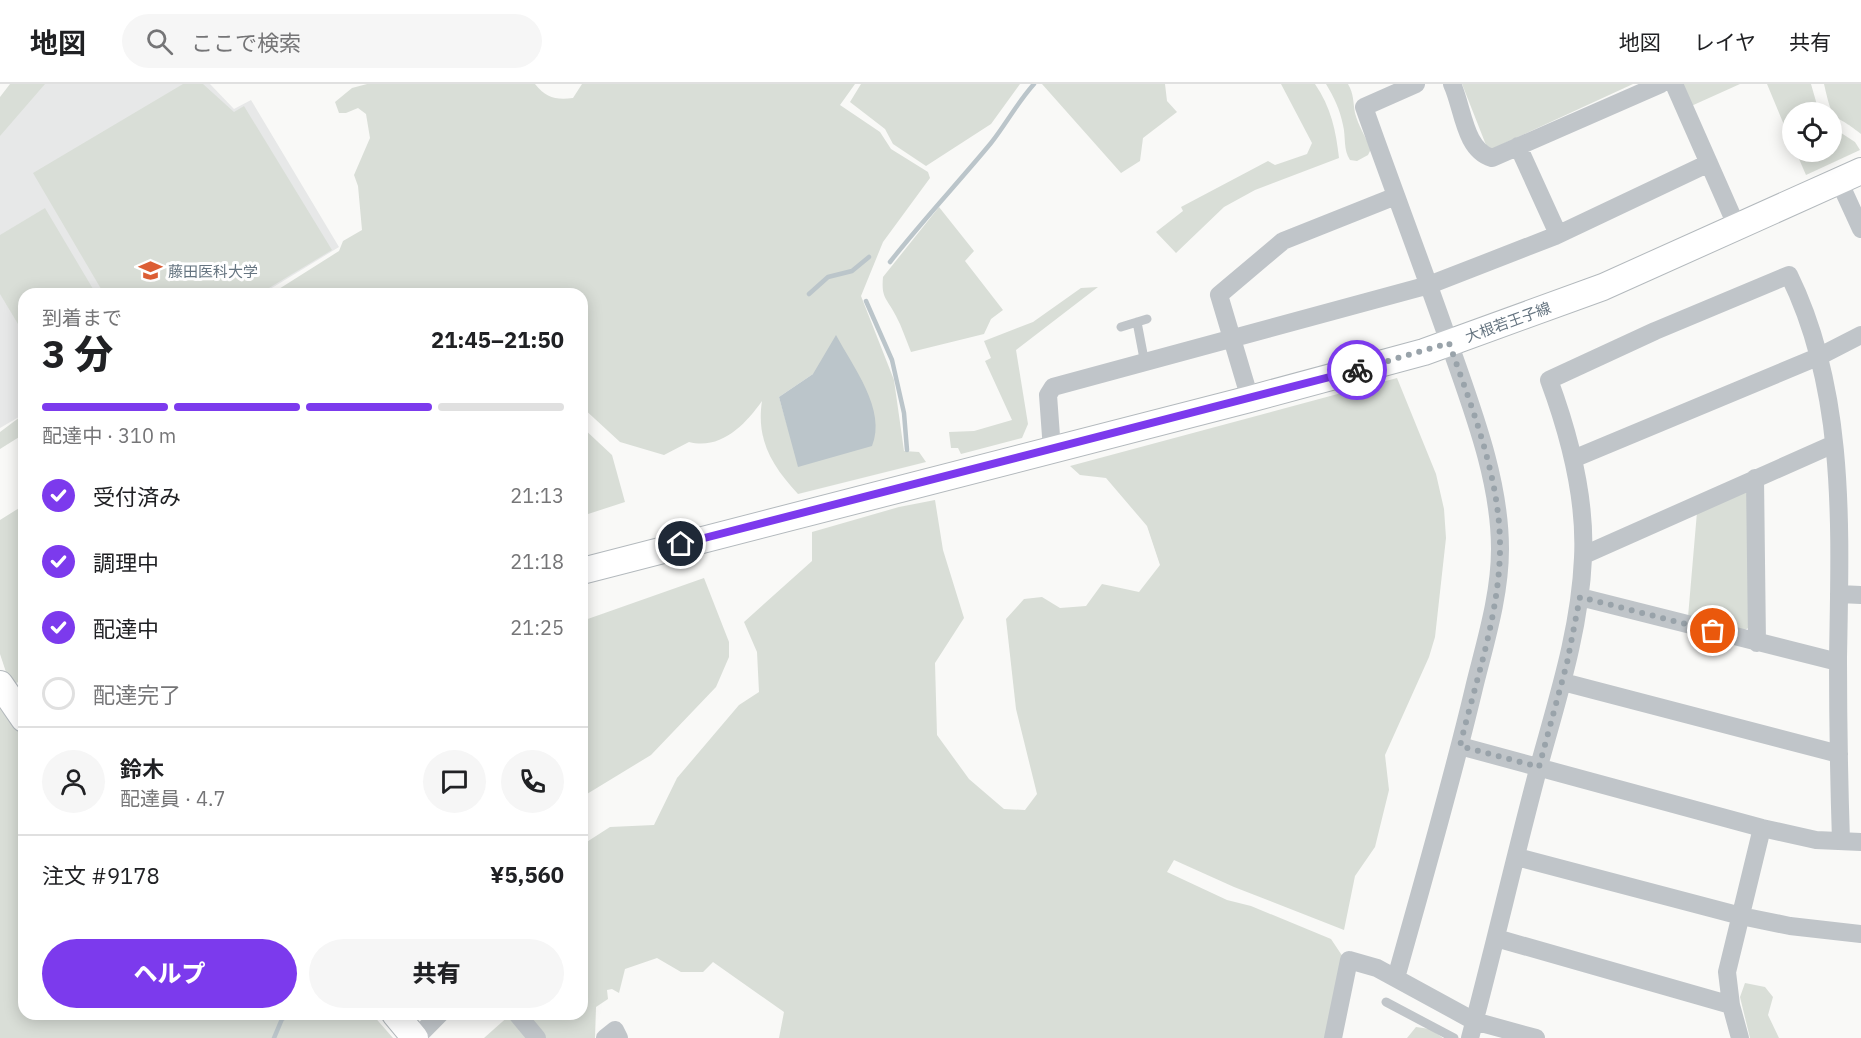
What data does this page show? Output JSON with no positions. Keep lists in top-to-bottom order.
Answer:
{
  "streets": {
    "street": ["大根若王子線"]
  },
  "places": {
    "school or university": ["藤田医科大学"]
  },
  "page": {
    "header": "地図",
    "search": "ここで検索",
    "nav": ["地図", "レイヤ", "共有"],
    "heading": ["3 分", "到着まで", "21:45–21:50"],
    "panel": [
      "鈴木",
      "配達員 · 4.7",
      "注文 #9178",
      "¥5,560"
    ],
    "bar": "配達中 · 310 m",
    "list": [
      ["受付済み", "21:13"],
      ["調理中", "21:18"],
      ["配達中", "21:25"],
      "配達完了"
    ],
    "buttons": ["ヘルプ", "共有"]
  }
}
